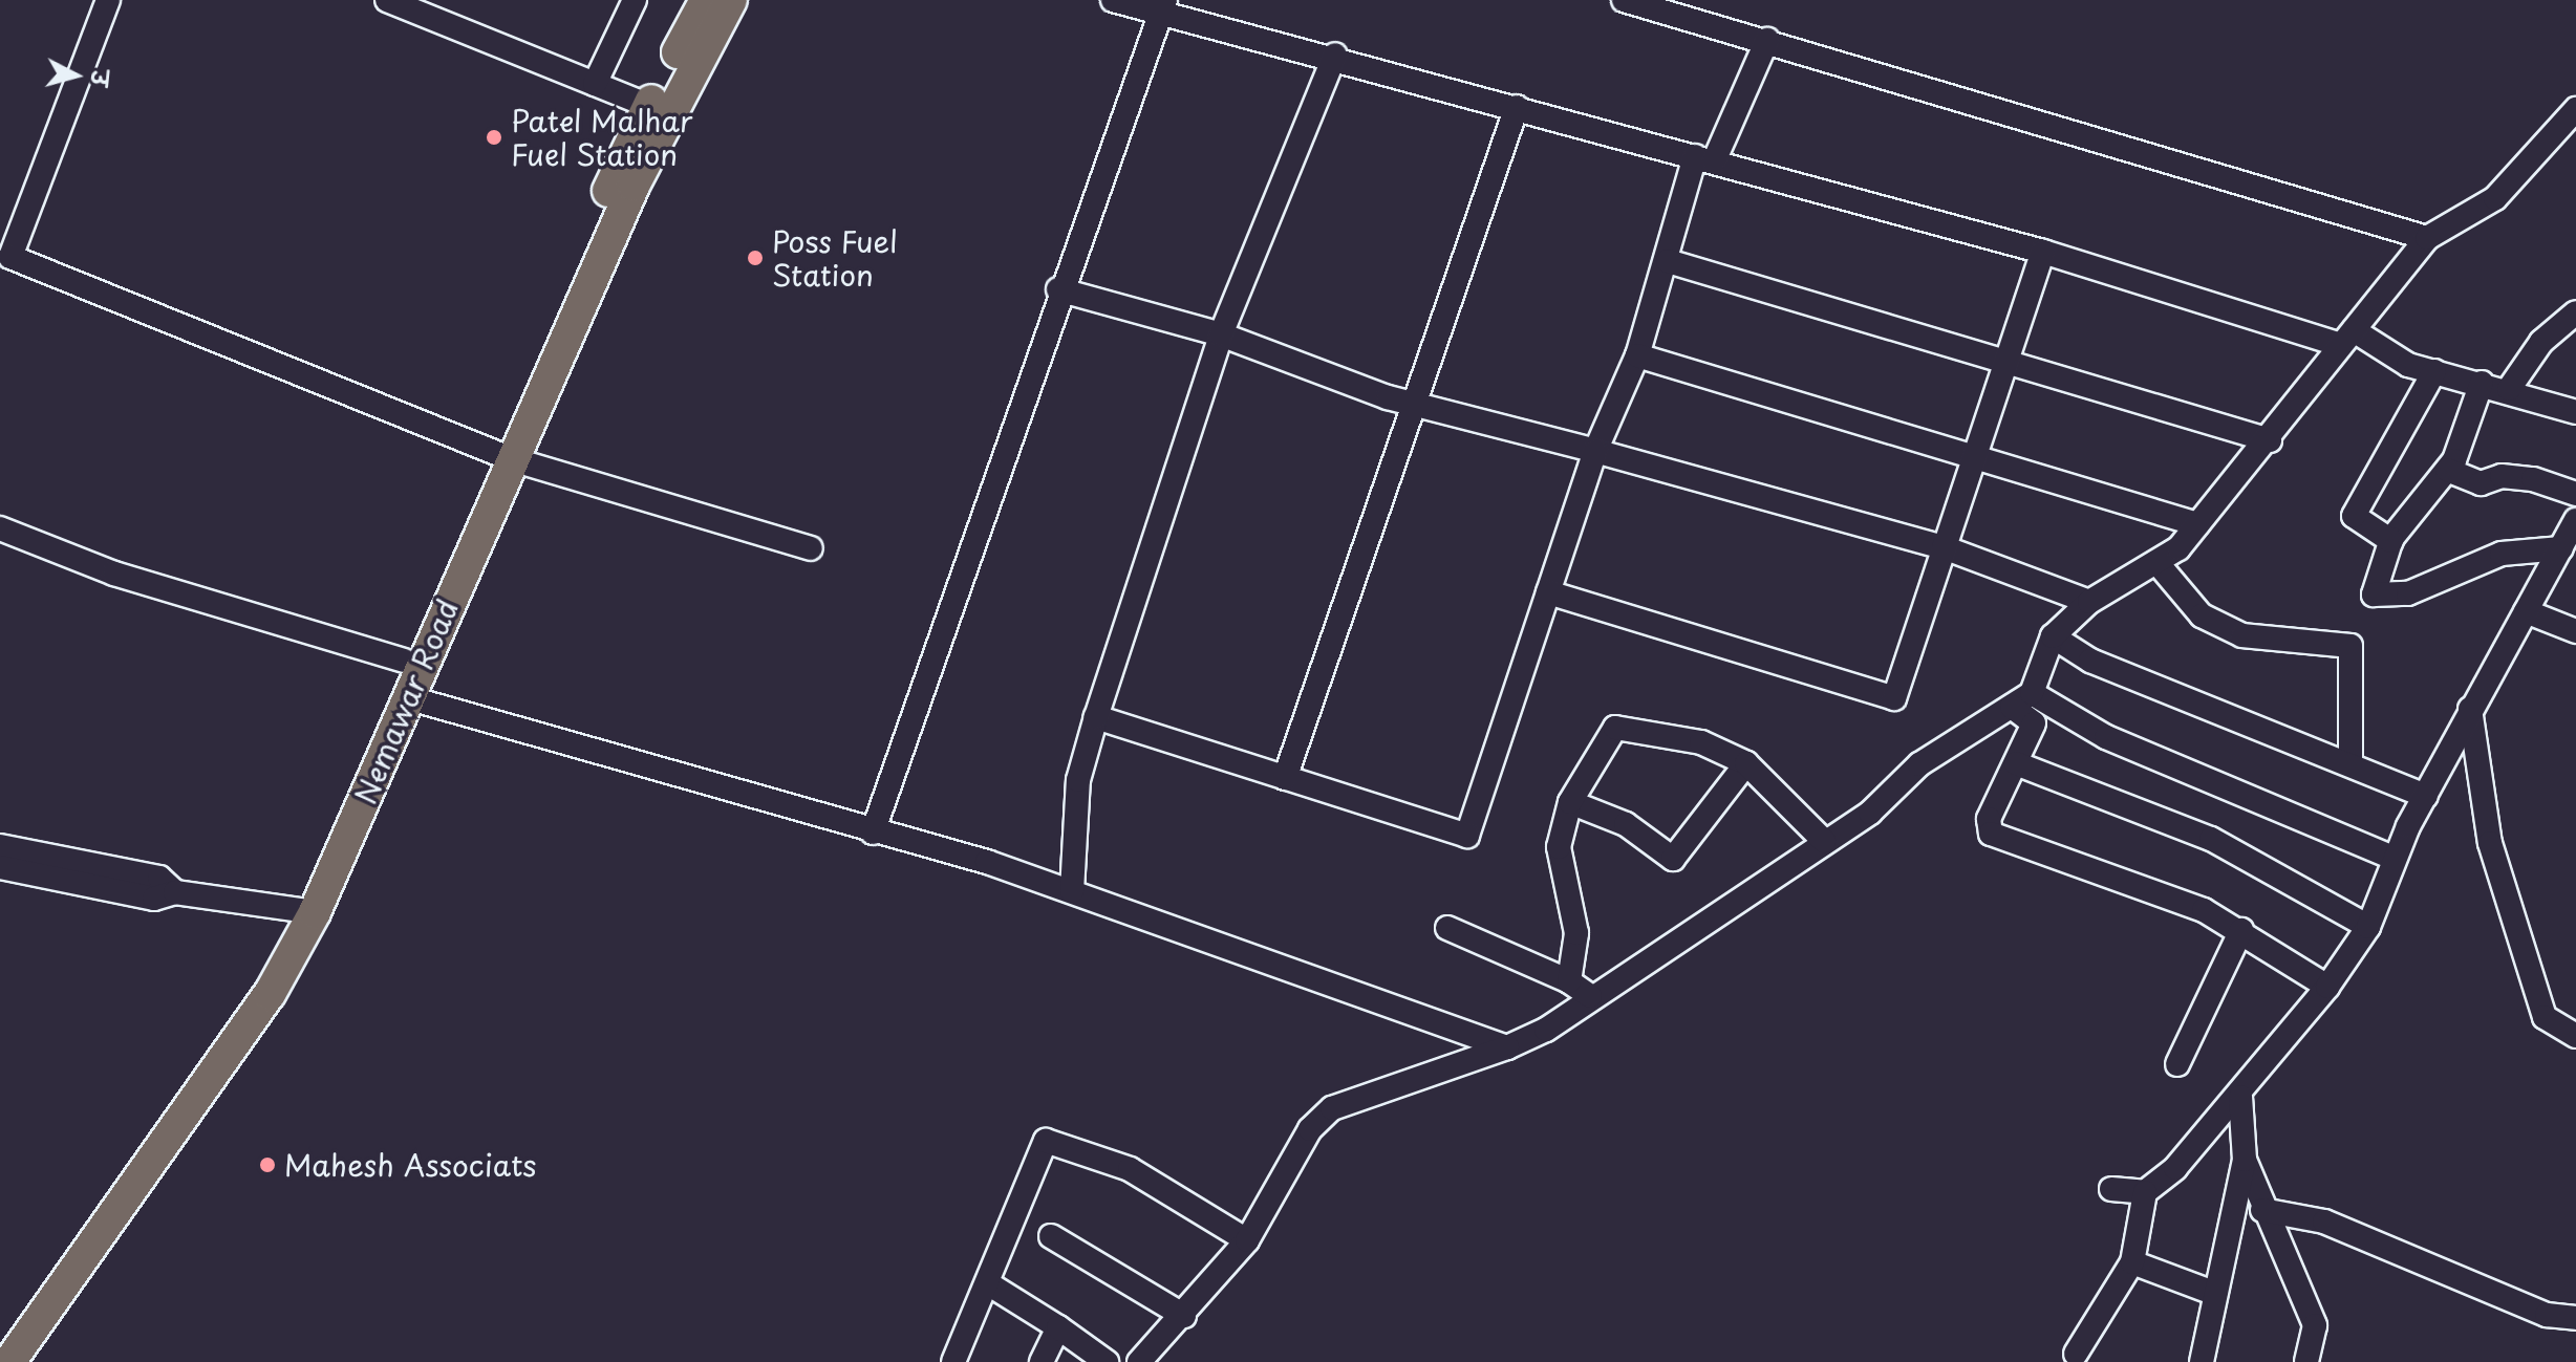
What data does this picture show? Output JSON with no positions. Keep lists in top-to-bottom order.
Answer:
{
  "streets": {
    "highway": ["Nemawar Road"]
  },
  "places": ["Patel Malhar Fuel Station", "Poss Fuel Station", "Mahesh Associats"],
  "north": "right"
}
